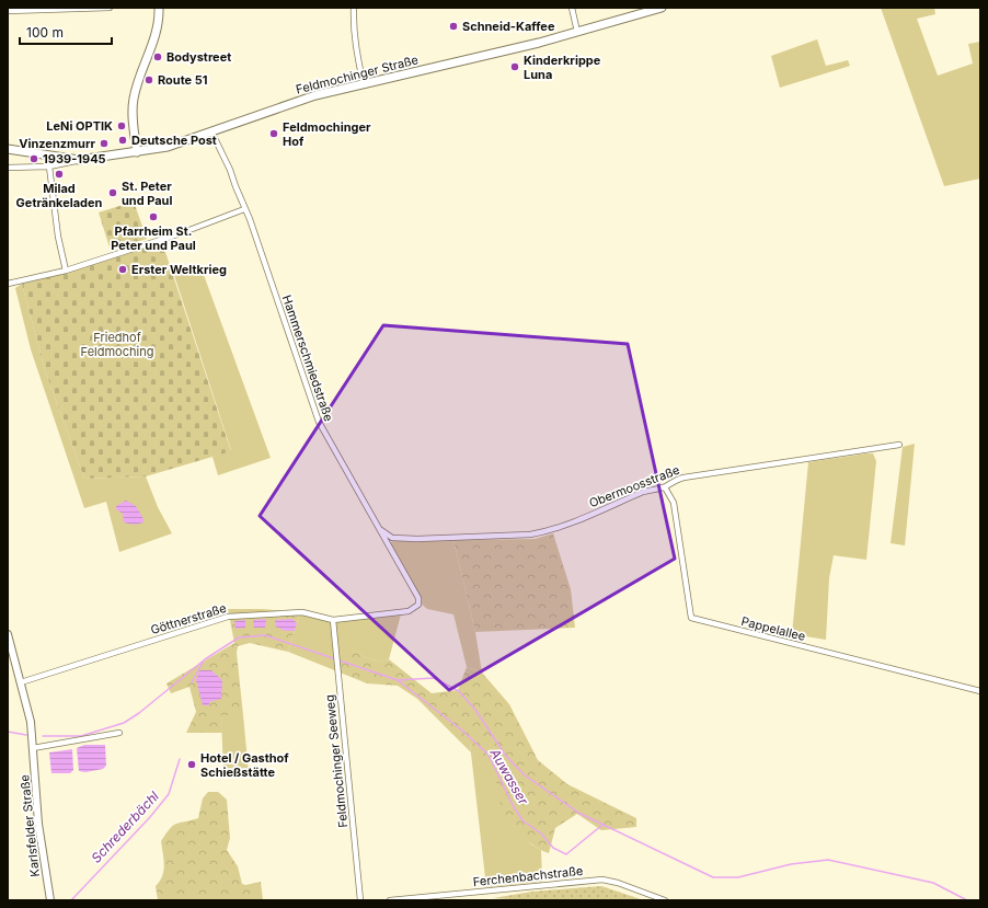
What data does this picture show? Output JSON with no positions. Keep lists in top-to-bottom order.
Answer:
{
  "streets": {
    "main road": ["Feldmochinger Straße"],
    "street": [
      "Hammerschmiedstraße",
      "Obermoosstraße",
      "Göttnerstraße",
      "Pappelallee",
      "Feldmochinger Seeweg",
      "Karlsfelder Straße",
      "Ferchenbachstraße"
    ]
  },
  "crossings": [
    ["Feldmochinger Straße", "Hammerschmiedstraße"],
    ["Hammerschmiedstraße", "Obermoosstraße"],
    ["Hammerschmiedstraße", "Göttnerstraße"],
    ["Obermoosstraße", "Pappelallee"],
    ["Göttnerstraße", "Feldmochinger Seeweg"],
    ["Göttnerstraße", "Karlsfelder Straße"]
  ],
  "water": ["Auwasser", "Schrederbächl"],
  "parks": ["Friedhof Feldmoching"],
  "places": [
    "Schneid-Kaffee",
    "Bodystreet",
    "Kinderkrippe Luna",
    "Route 51",
    "LeNi OPTIK",
    "Feldmochinger Hof",
    "Deutsche Post",
    "Vinzenzmurr",
    "1939-1945",
    "Milad Getränkeladen",
    "St. Peter und Paul",
    "Pfarrheim St. Peter und Paul",
    "Erster Weltkrieg",
    "Hotel / Gasthof Schießstätte"
  ],
  "scale_bar": "100 m"
}
